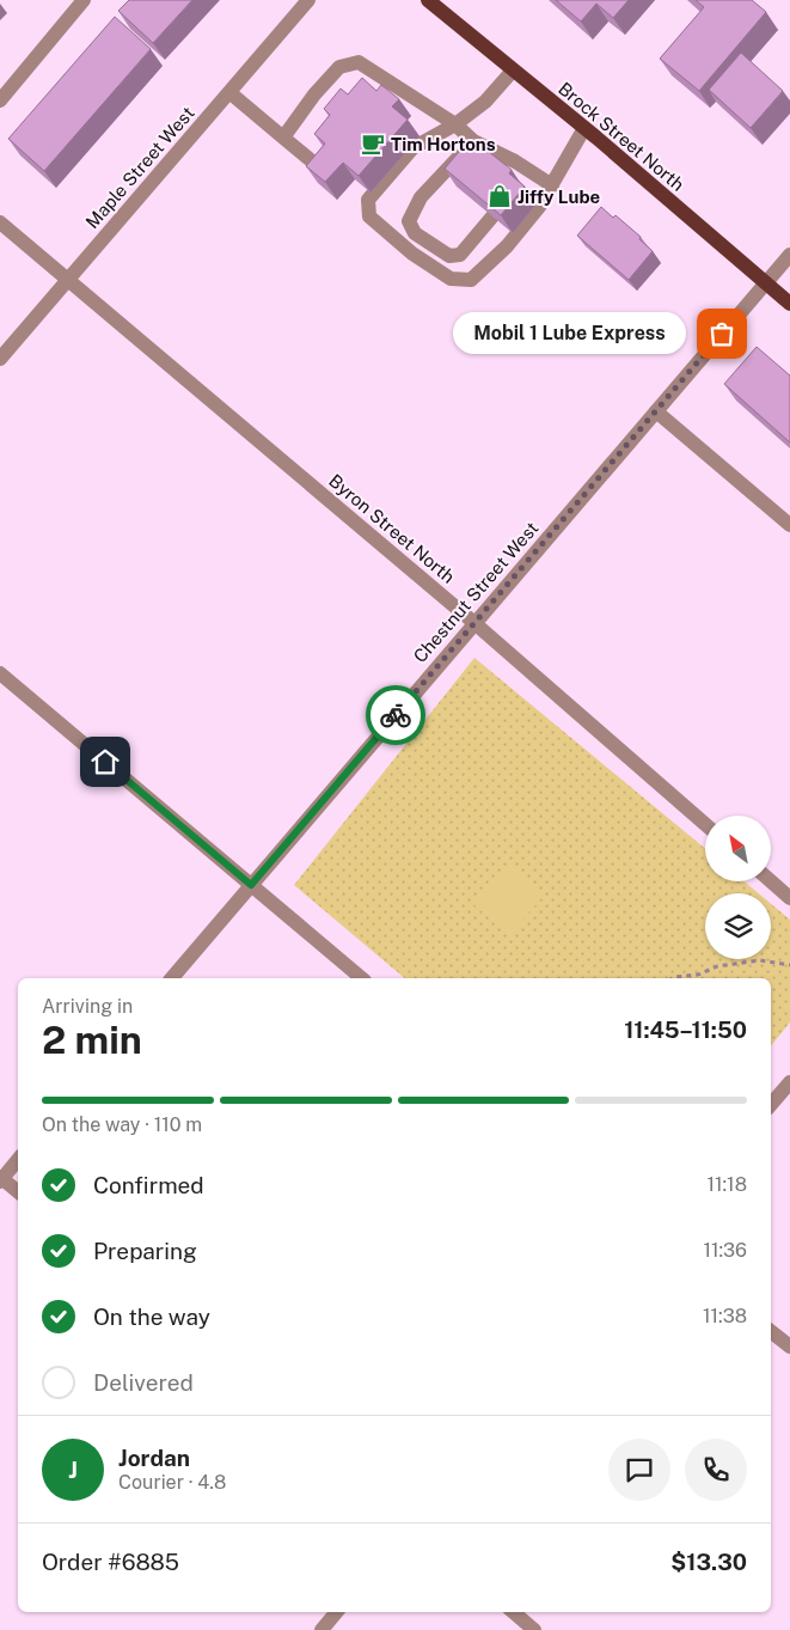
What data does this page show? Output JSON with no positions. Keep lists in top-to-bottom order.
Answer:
{
  "streets": {
    "main road": ["Brock Street North"],
    "street": ["Maple Street West", "Byron Street North", "Chestnut Street West"]
  },
  "crossings": [
    ["Brock Street North", "Chestnut Street West"],
    ["Maple Street West", "Byron Street North"],
    ["Byron Street North", "Chestnut Street West"]
  ],
  "places": {
    "cafe": ["Tim Hortons"],
    "shop": ["Jiffy Lube"],
    "other": ["Mobil 1 Lube Express"]
  },
  "north": "top left",
  "page": {
    "bubble": "Mobil 1 Lube Express",
    "heading": ["2 min", "Arriving in", "11:45–11:50"],
    "panel": [
      "Jordan",
      "Courier · 4.8",
      "Order #6885",
      "$13.30"
    ],
    "bar": "On the way · 110 m",
    "list": [
      ["Confirmed", "11:18"],
      ["Preparing", "11:36"],
      ["On the way", "11:38"],
      "Delivered"
    ],
    "round": "J"
  }
}
